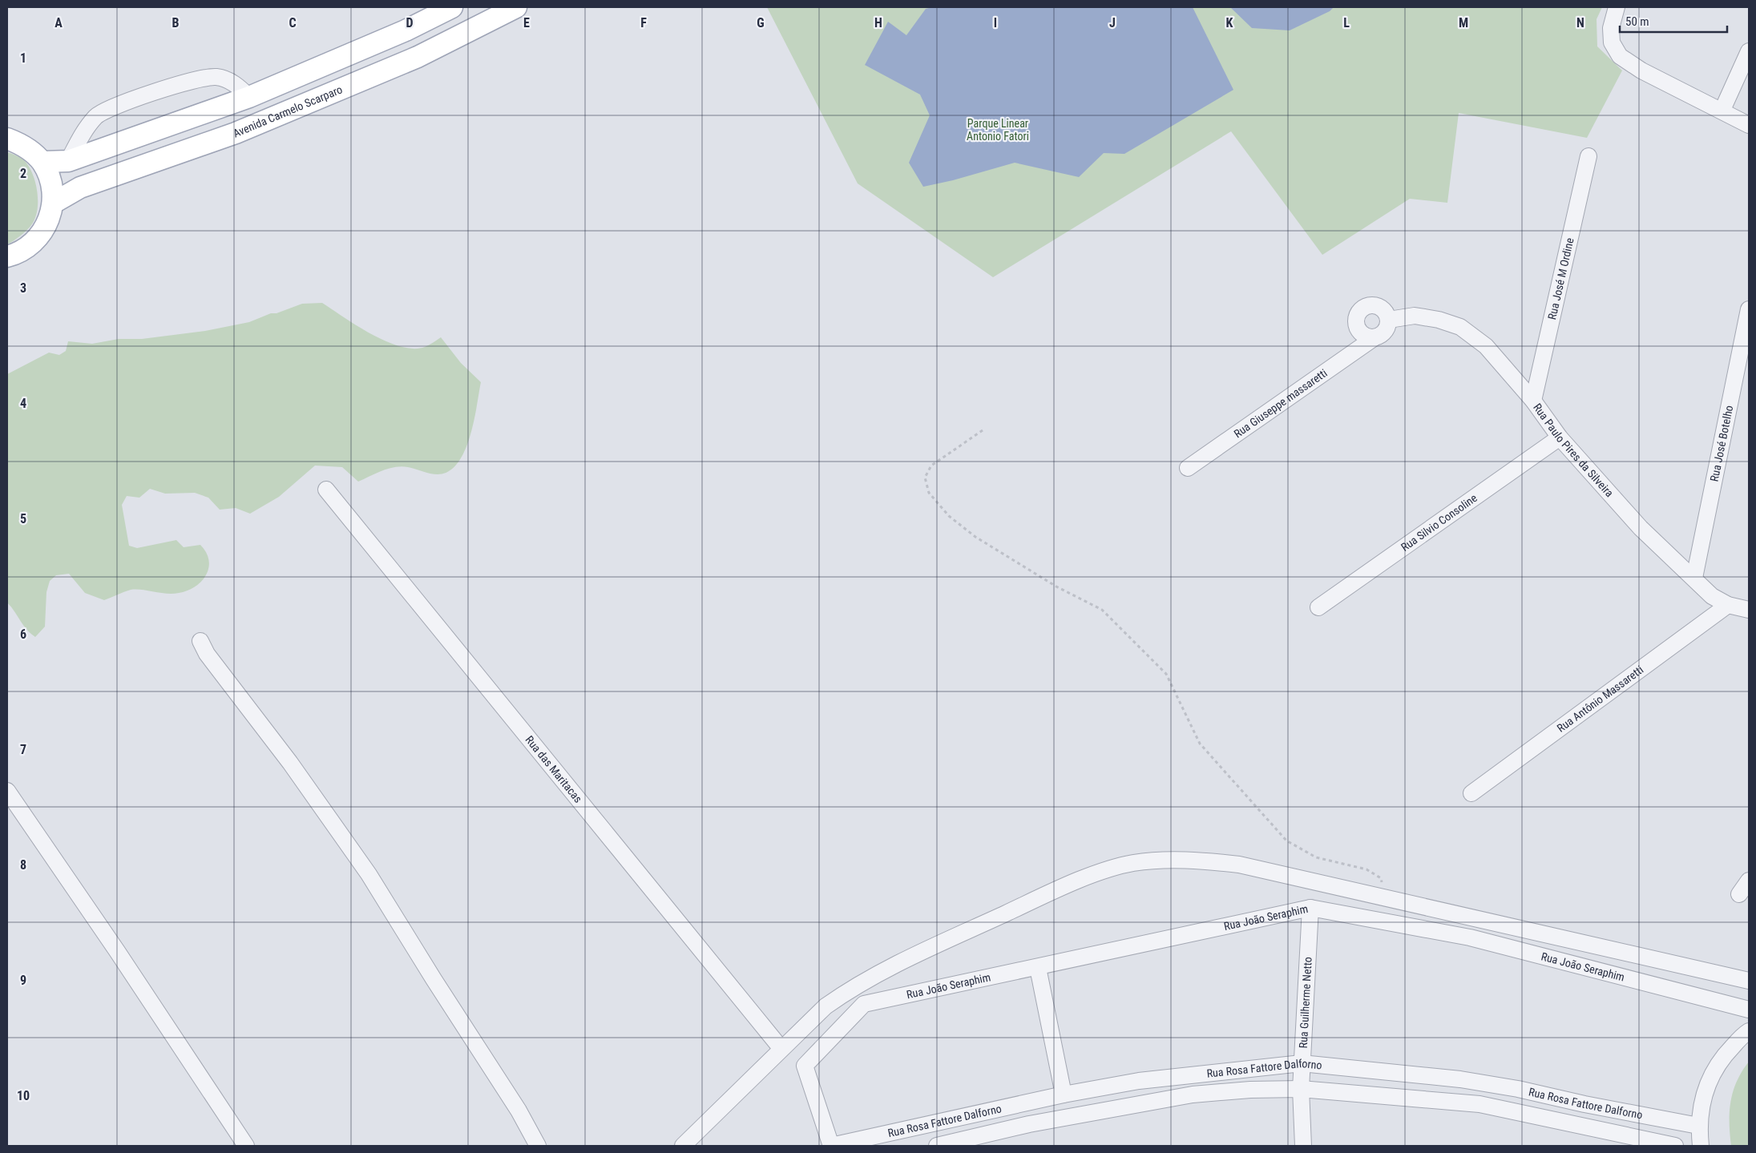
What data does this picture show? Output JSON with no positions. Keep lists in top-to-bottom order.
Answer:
{
  "streets": {
    "main road": ["Avenida Carmelo Scarparo"],
    "street": [
      "Rua José M Ordine",
      "Rua Giuseppe massaretti",
      "Rua José Botelho",
      "Rua Paulo Pires da Silveira",
      "Rua Silvio Consoline",
      "Rua Antônio Massaretti",
      "Rua das Maritacas",
      "Rua João Seraphim",
      "Rua Guilherme Netto",
      "Rua Rosa Fattore Dalforno"
    ]
  },
  "crossings": [
    ["Rua José M Ordine", "Rua Paulo Pires da Silveira"],
    ["Rua Giuseppe massaretti", "Rua Paulo Pires da Silveira"],
    ["Rua José Botelho", "Rua Paulo Pires da Silveira"],
    ["Rua Paulo Pires da Silveira", "Rua Silvio Consoline"],
    ["Rua Paulo Pires da Silveira", "Rua Antônio Massaretti"],
    ["Rua João Seraphim", "Rua Guilherme Netto"],
    ["Rua João Seraphim", "Rua Rosa Fattore Dalforno"],
    ["Rua Guilherme Netto", "Rua Rosa Fattore Dalforno"]
  ],
  "parks": ["Parque Linear Antonio Fatori"],
  "scale_bar": "50 m",
  "grid": {
    "columns": [
      "A",
      "B",
      "C",
      "D",
      "E",
      "F",
      "G",
      "H",
      "I",
      "J",
      "K",
      "L",
      "M",
      "N"
    ],
    "rows": [
      "1",
      "2",
      "3",
      "4",
      "5",
      "6",
      "7",
      "8",
      "9",
      "10"
    ]
  }
}
